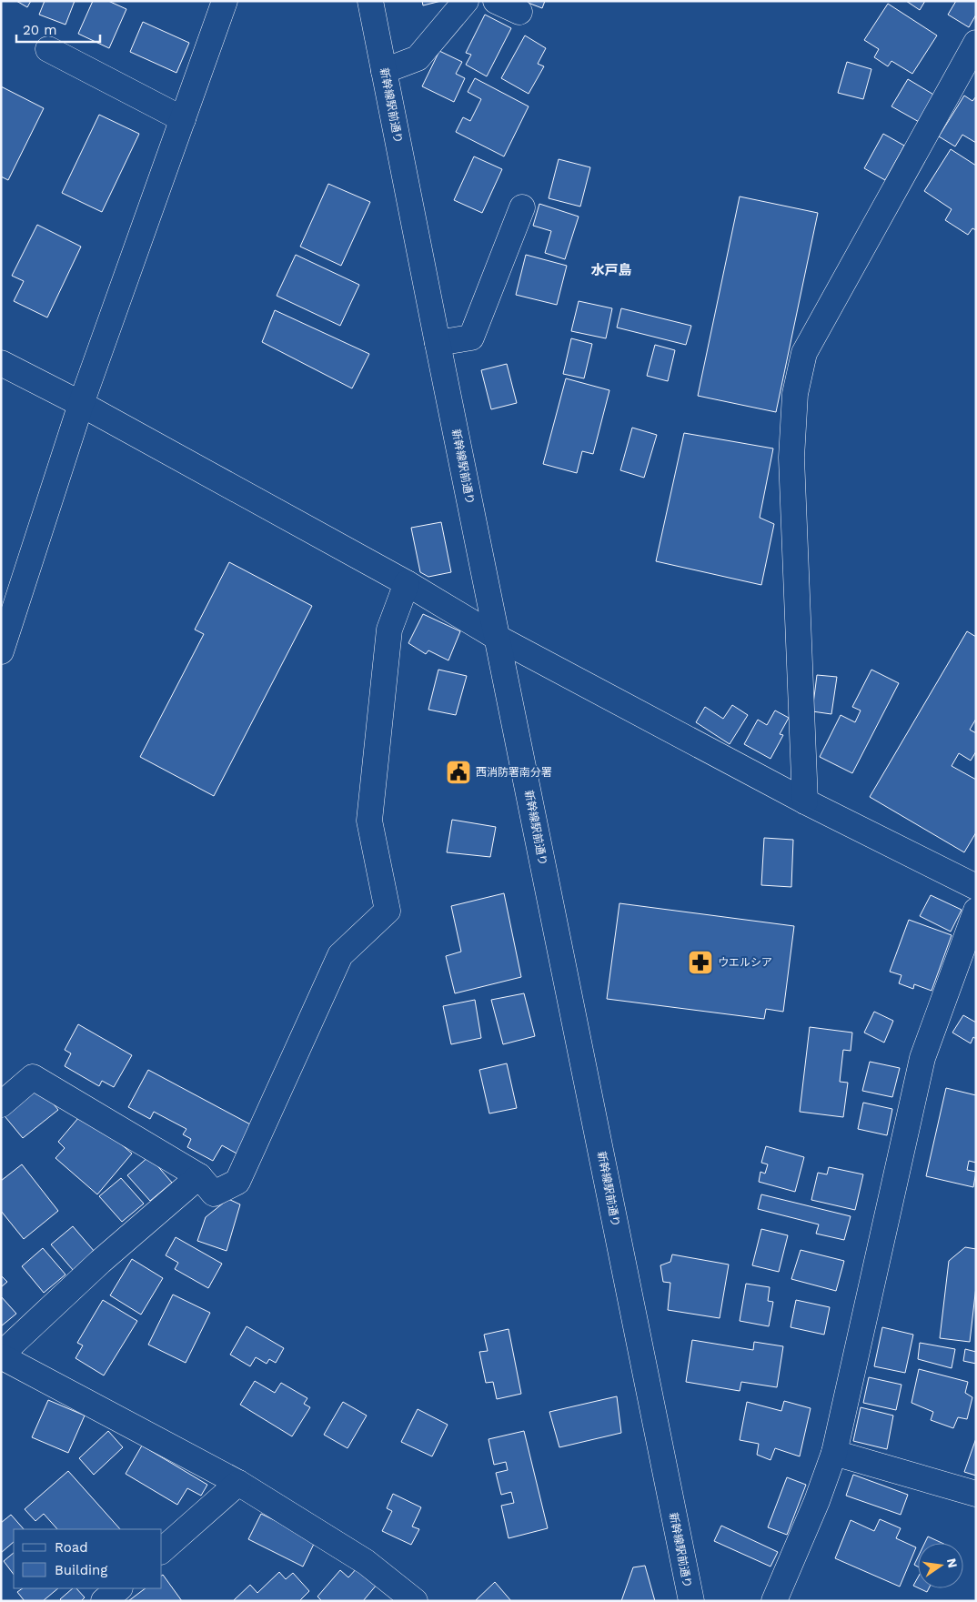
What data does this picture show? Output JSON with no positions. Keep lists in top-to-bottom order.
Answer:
{
  "streets": {
    "street": ["新幹線駅前通り"]
  },
  "districts": ["水戸島"],
  "places": {
    "public building": ["西消防署南分署"],
    "pharmacy": ["ウエルシア"]
  },
  "legend": ["Road", "Building"],
  "scale_bar": "20 m",
  "north": "right"
}
